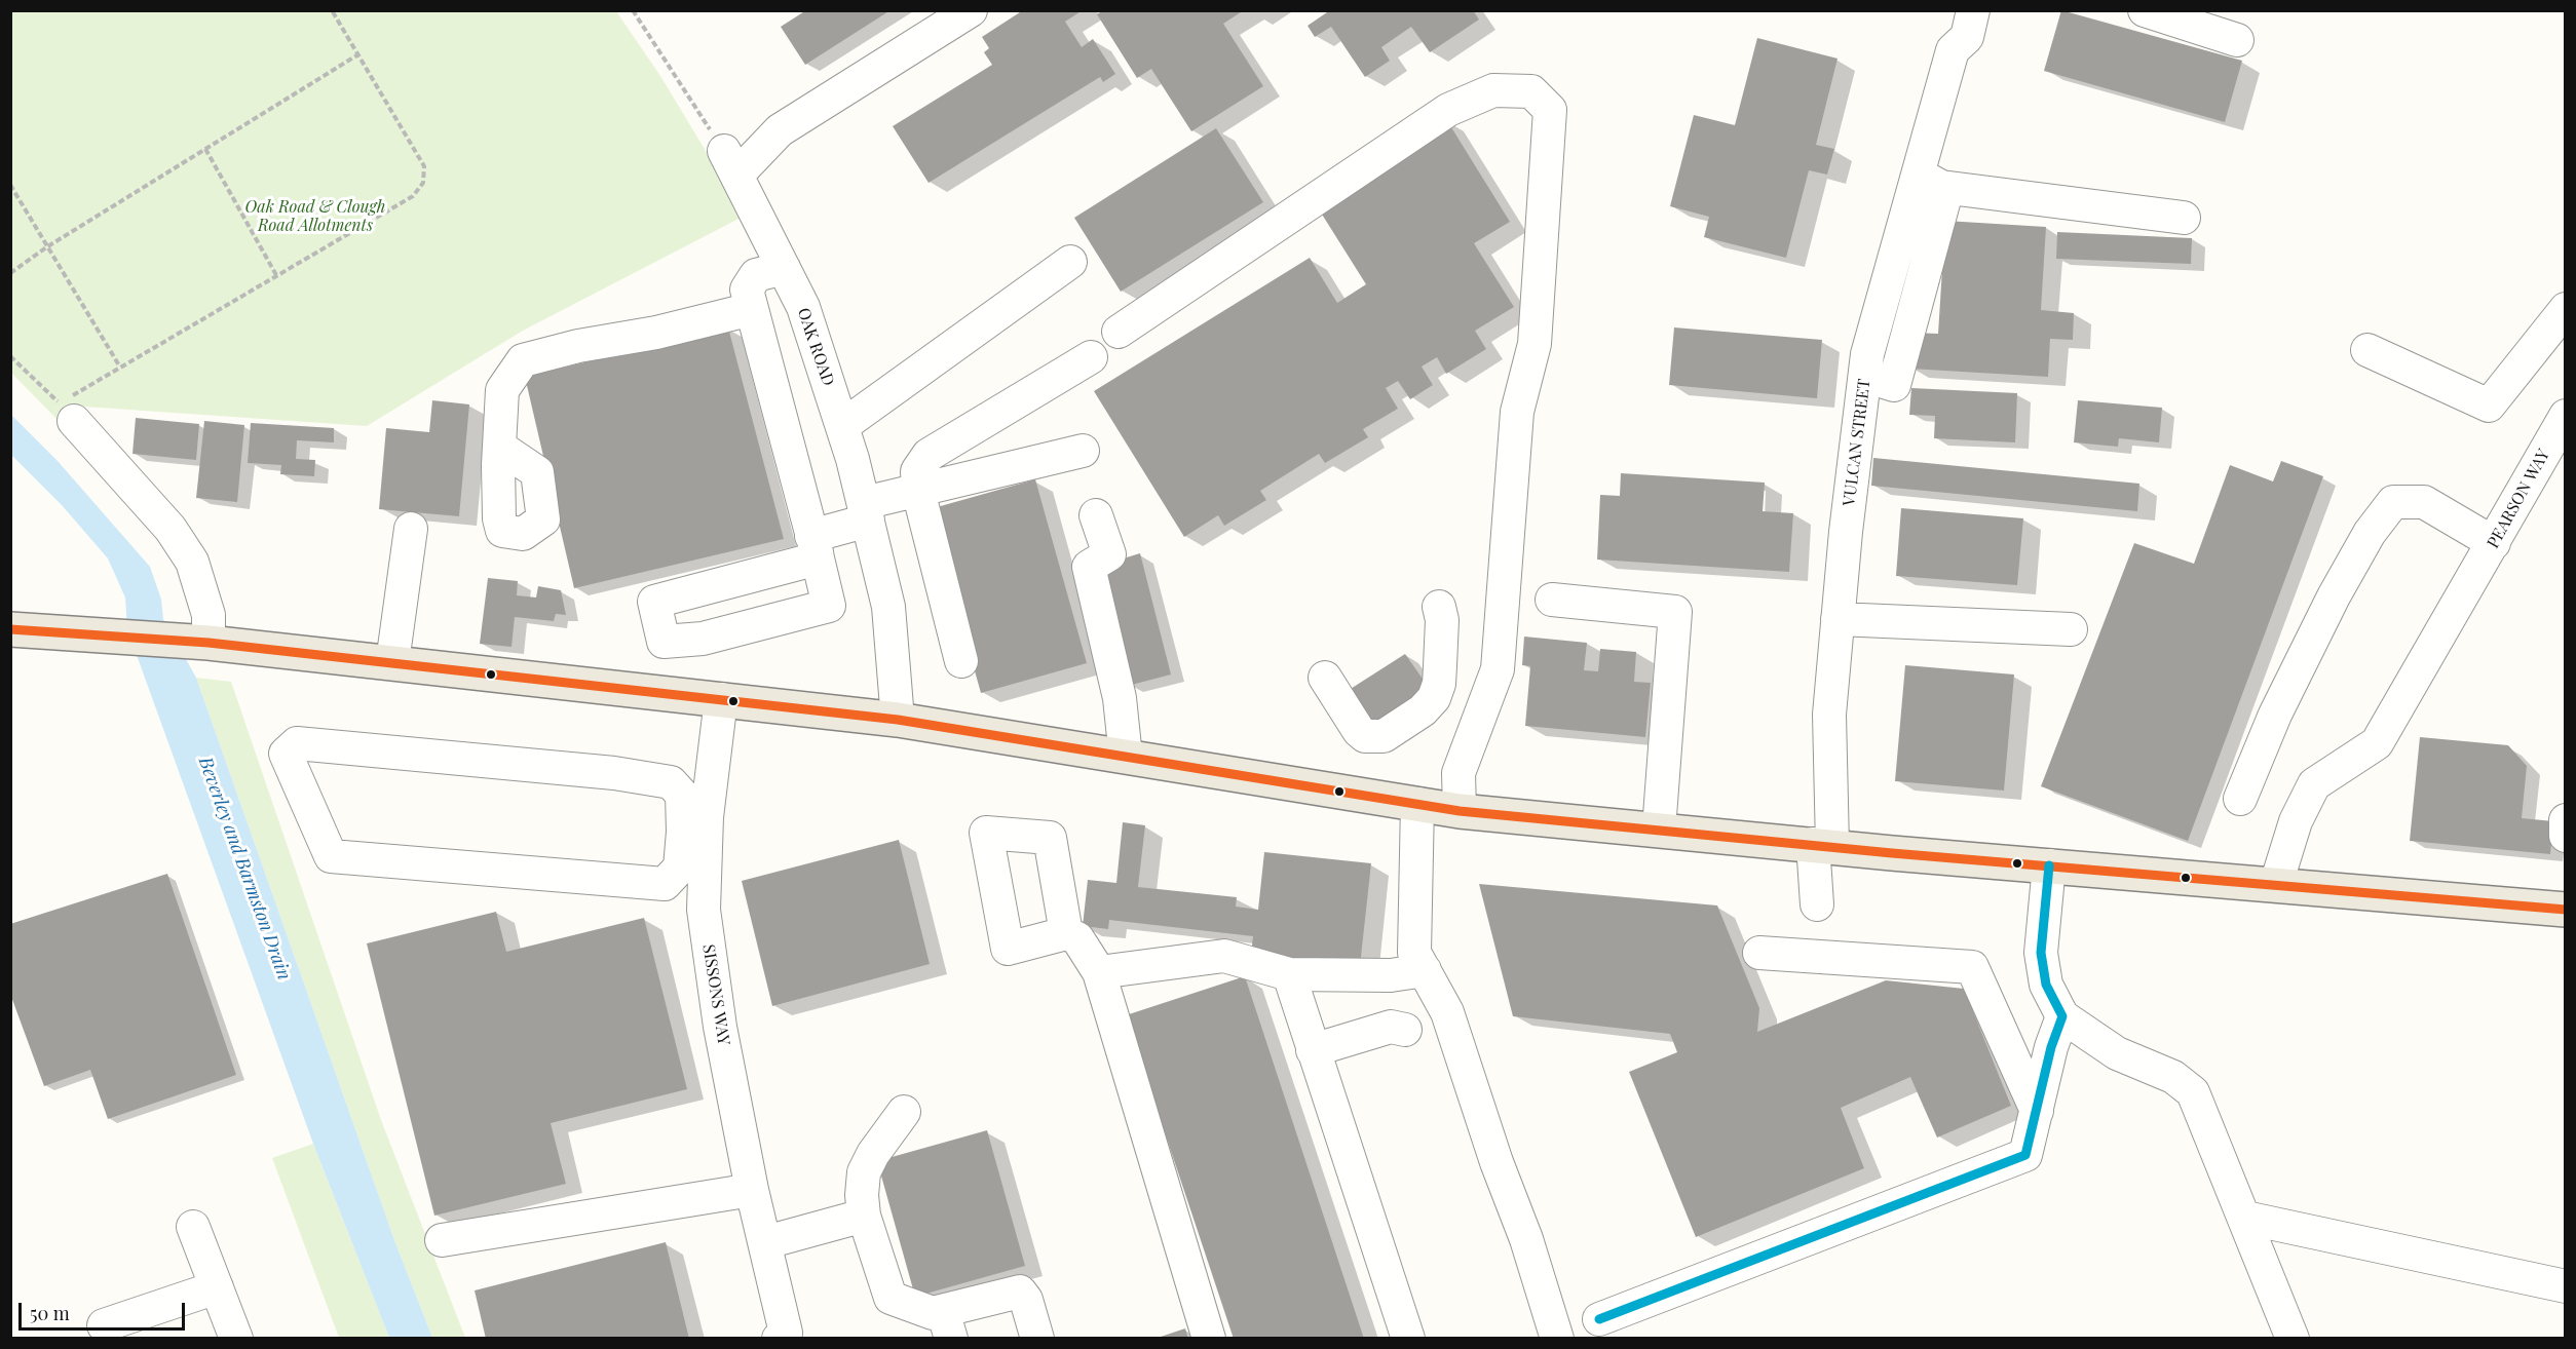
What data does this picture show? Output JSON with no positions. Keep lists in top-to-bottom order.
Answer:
{
  "streets": {
    "street": [
      "OAK ROAD",
      "VULCAN STREET",
      "PEARSON WAY",
      "SISSONS WAY"
    ]
  },
  "water": ["Beverley and Barmston Drain"],
  "parks": ["Oak Road & Clough Road Allotments"],
  "scale_bar": "50 m"
}
